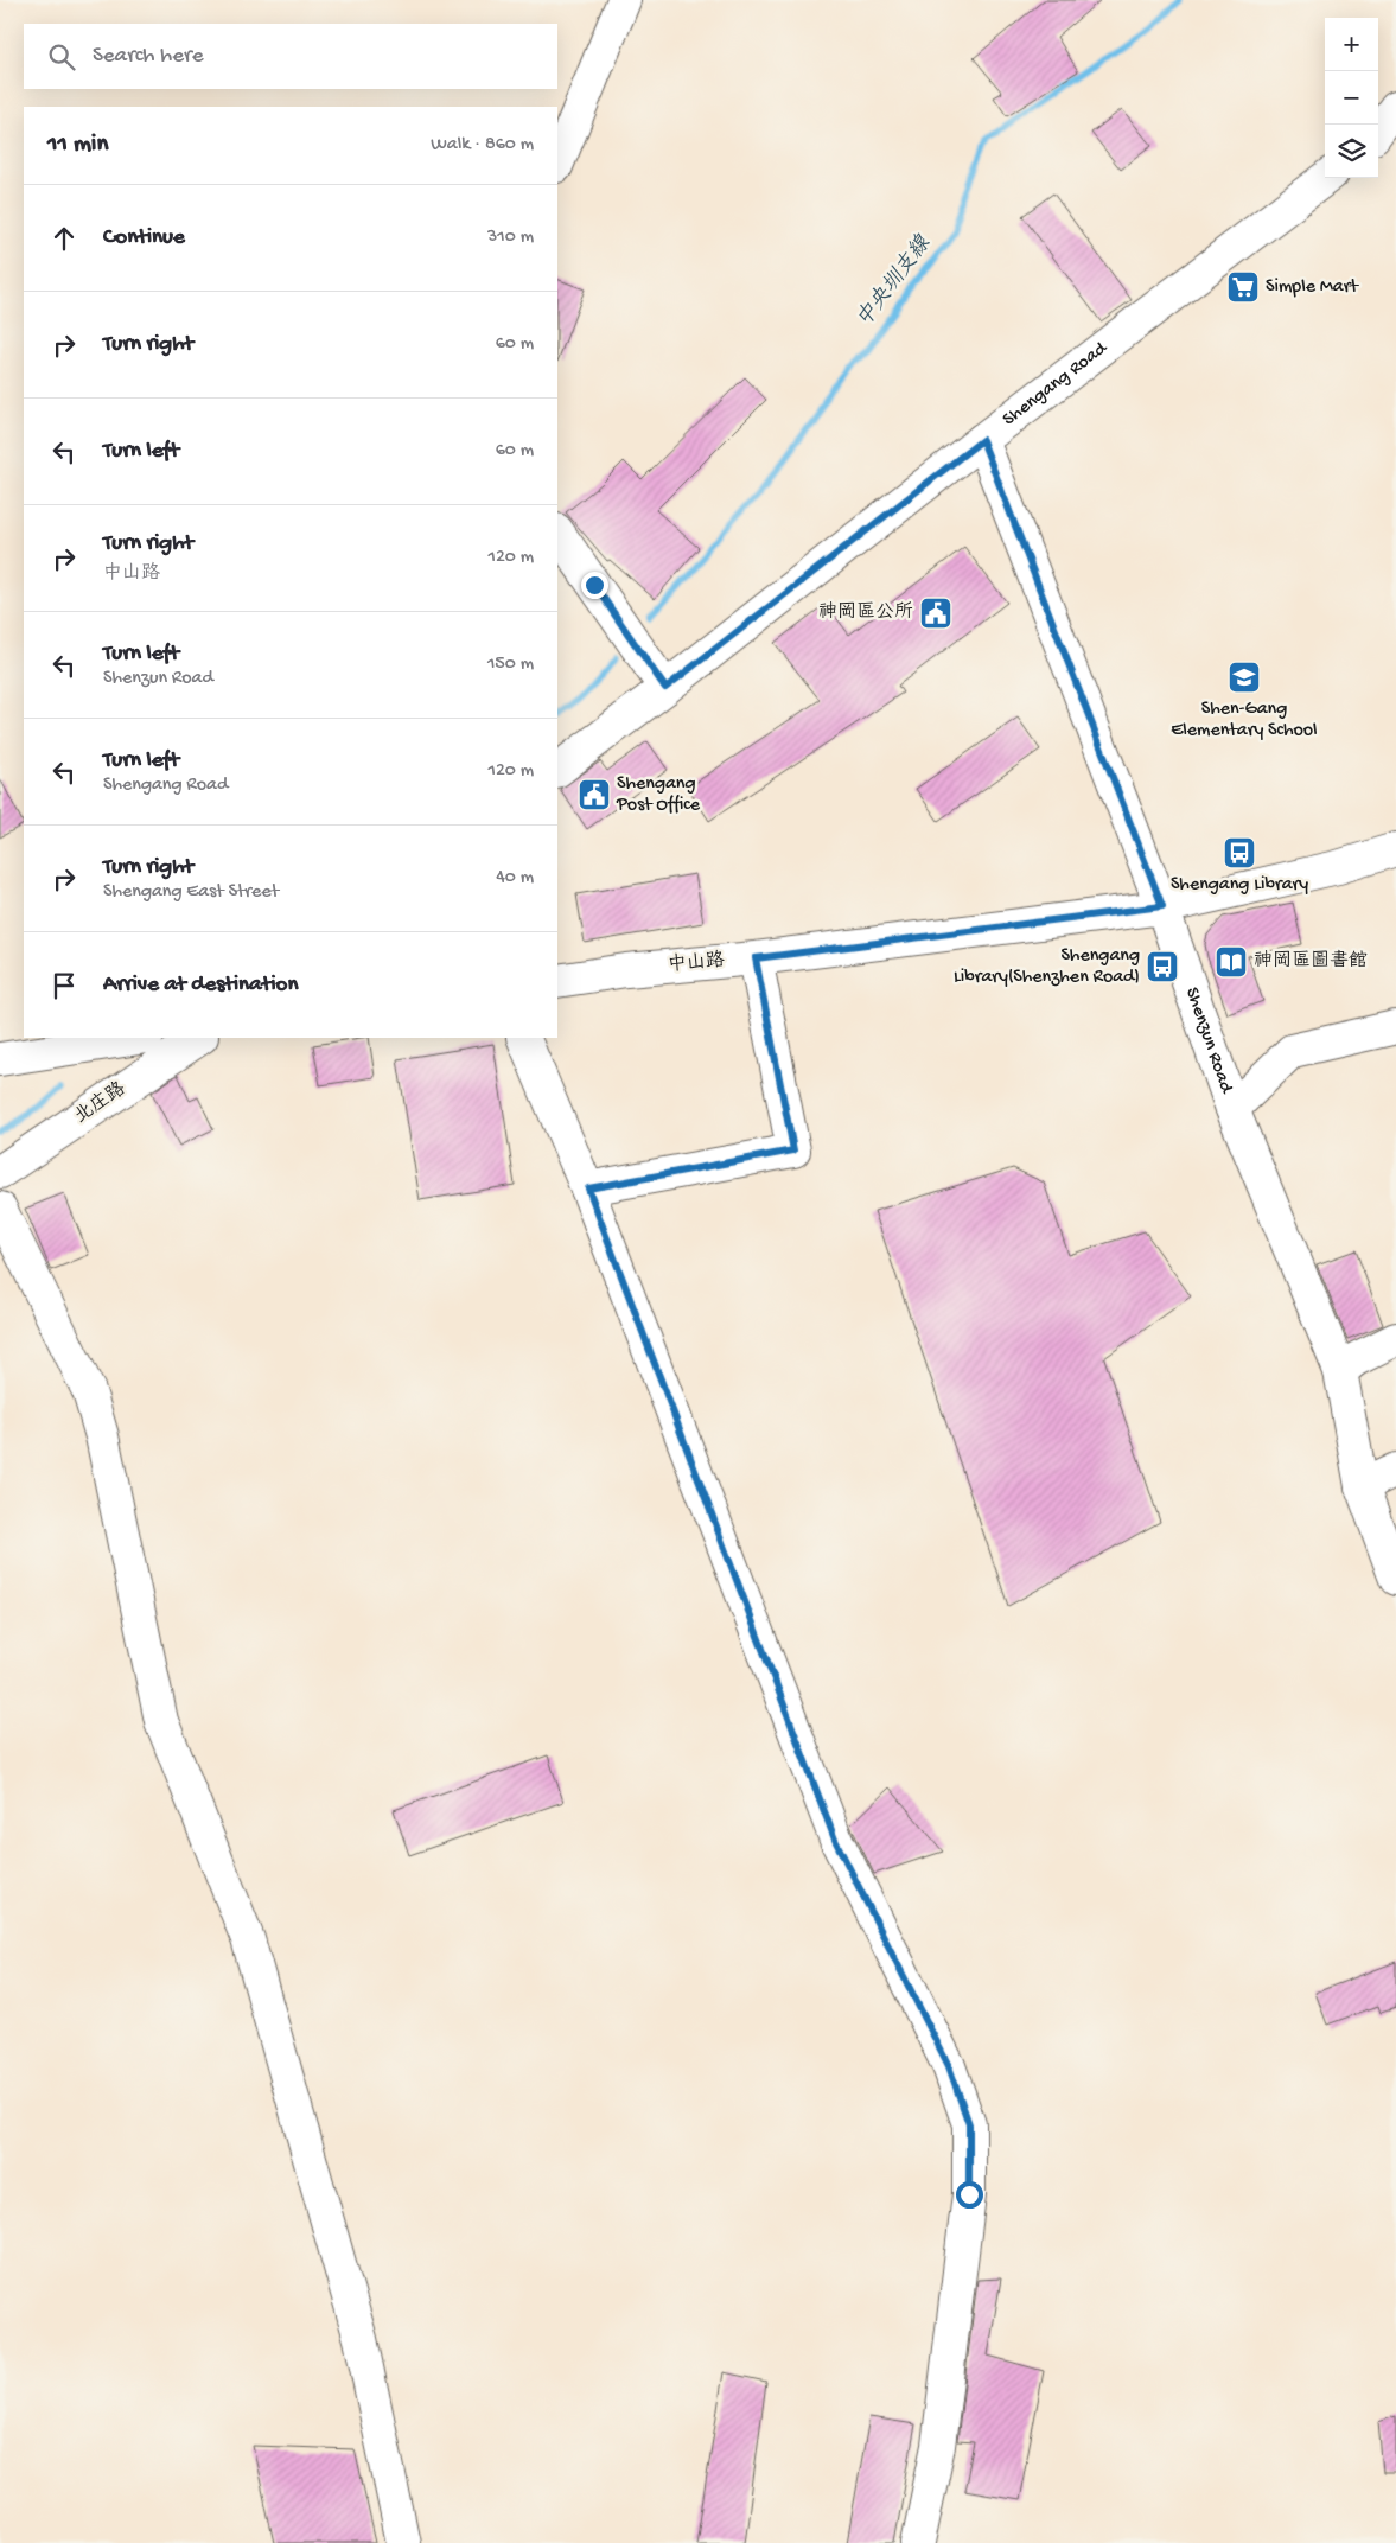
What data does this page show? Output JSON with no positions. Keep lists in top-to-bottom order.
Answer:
{
  "streets": {
    "street": [
      "Shengang Road",
      "中山路",
      "Shenzun Road",
      "北庄路"
    ]
  },
  "crossings": [
    ["Shengang Road", "Shenzun Road"],
    ["中山路", "Shenzun Road"]
  ],
  "water": ["中央圳支線"],
  "places": {
    "supermarket": ["Simple Mart"],
    "public building": ["神岡區公所", "Shengang Post Office"],
    "school or university": ["Shen-Gang Elementary School"],
    "bus stop": ["Shengang Library", "Shengang Library(Shenzhen Road)"],
    "library": ["神岡區圖書館"]
  },
  "page": {
    "map_buttons": ["+", "−"],
    "search": "Search here",
    "heading": ["11 min", "Walk · 860 m"],
    "list": [
      ["Continue", "310 m"],
      ["Turn right", "60 m"],
      ["Turn left", "60 m"],
      ["Turn right", "中山路", "120 m"],
      ["Turn left", "Shenzun Road", "150 m"],
      ["Turn left", "Shengang Road", "120 m"],
      ["Turn right", "Shengang East Street", "40 m"],
      "Arrive at destination"
    ]
  }
}
